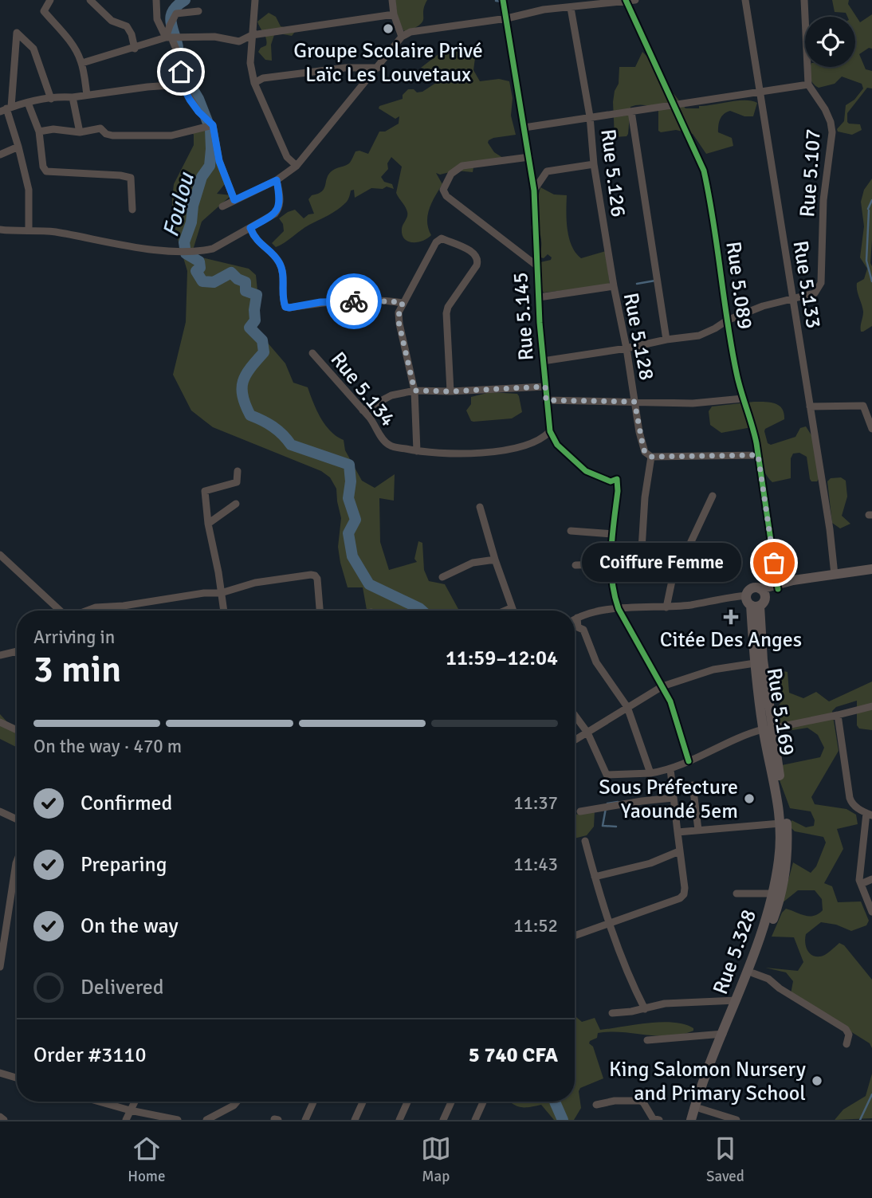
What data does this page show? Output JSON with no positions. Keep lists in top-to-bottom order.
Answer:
{
  "streets": {
    "main road": ["Rue 5.169", "Rue 5.328"],
    "street": [
      "Rue 5.126",
      "Rue 5.107",
      "Rue 5.133",
      "Rue 5.089",
      "Rue 5.145",
      "Rue 5.128",
      "Rue 5.134"
    ]
  },
  "crossings": [
    ["Rue 5.126", "Rue 5.107"],
    ["Rue 5.126", "Rue 5.133"],
    ["Rue 5.126", "Rue 5.089"],
    ["Rue 5.126", "Rue 5.128"],
    ["Rue 5.107", "Rue 5.133"],
    ["Rue 5.107", "Rue 5.089"],
    ["Rue 5.107", "Rue 5.145"],
    ["Rue 5.107", "Rue 5.128"],
    ["Rue 5.145", "Rue 5.128"],
    ["Rue 5.145", "Rue 5.134"],
    ["Rue 5.169", "Rue 5.328"]
  ],
  "water": ["Foulou"],
  "places": {
    "other": [
      "Groupe Scolaire Privé Laïc Les Louvetaux",
      "Coiffure Femme",
      "Sous Préfecture Yaoundé 5em",
      "King Salomon Nursery and Primary School"
    ],
    "health": ["Citée Des Anges"]
  },
  "page": {
    "bubble": "Coiffure Femme",
    "heading": ["3 min", "Arriving in", "11:59–12:04"],
    "panel": ["Order #3110", "5 740 CFA"],
    "bar": "On the way · 470 m",
    "list": [
      ["Confirmed", "11:37"],
      ["Preparing", "11:43"],
      ["On the way", "11:52"],
      "Delivered"
    ],
    "tabs": ["Home", "Map", "Saved"]
  }
}
